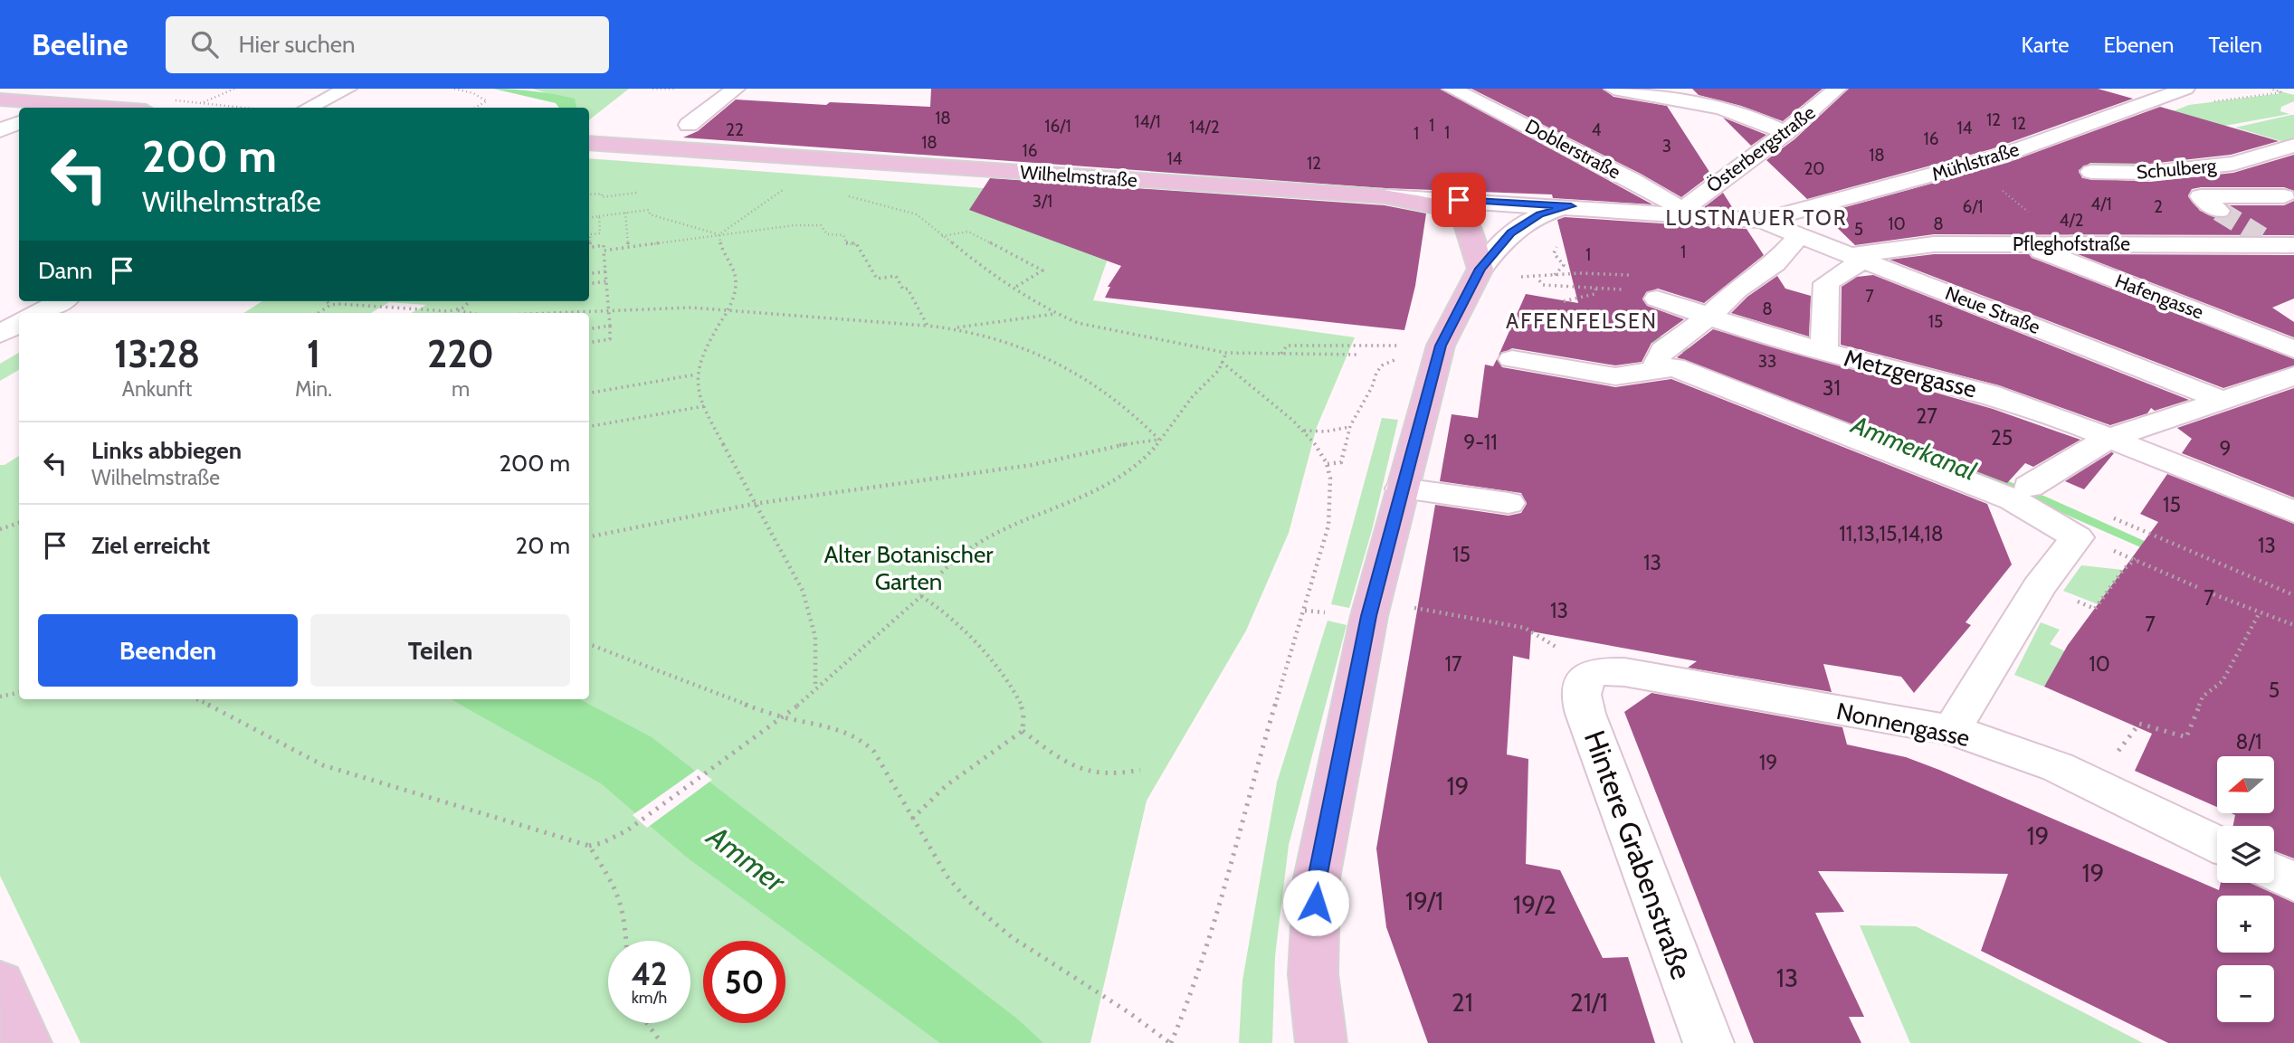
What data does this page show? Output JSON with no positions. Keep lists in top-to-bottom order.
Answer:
{
  "streets": {
    "main road": ["Wilhelmstraße"],
    "street": [
      "Doblerstraße",
      "Österbergstraße",
      "Mühlstraße",
      "Schulberg",
      "Pfleghofstraße",
      "Hafengasse",
      "Neue Straße",
      "Metzgergasse",
      "Nonnengasse",
      "Hintere Grabenstraße"
    ]
  },
  "crossings": [
    ["Doblerstraße", "Österbergstraße"],
    ["Doblerstraße", "Wilhelmstraße"],
    ["Österbergstraße", "Wilhelmstraße"],
    ["Mühlstraße", "Wilhelmstraße"],
    ["Mühlstraße", "Neue Straße"],
    ["Wilhelmstraße", "Neue Straße"],
    ["Pfleghofstraße", "Hafengasse"],
    ["Pfleghofstraße", "Neue Straße"],
    ["Nonnengasse", "Hintere Grabenstraße"]
  ],
  "districts": ["LUSTNAUER TOR", "AFFENFELSEN"],
  "water": ["Ammerkanal", "Ammer"],
  "parks": ["Alter Botanischer Garten"],
  "house_numbers": [
    "18",
    "12",
    "14/1",
    "12",
    "1",
    "16/1",
    "14/2",
    "14",
    "22",
    "4",
    "1",
    "1",
    "16",
    "18",
    "3",
    "16",
    "18",
    "14",
    "12",
    "20",
    "3/1",
    "4/1",
    "6/1",
    "2",
    "4/2",
    "10",
    "8",
    "5",
    "1",
    "1",
    "7",
    "8",
    "15",
    "33",
    "31",
    "27",
    "25",
    "9-11",
    "9",
    "15",
    "11,13,15,14,18",
    "13",
    "15",
    "13",
    "7",
    "13",
    "7",
    "17",
    "10",
    "5",
    "8/1",
    "19",
    "19",
    "19",
    "19",
    "19/1",
    "19/2",
    "13",
    "21",
    "21/1"
  ],
  "north": "left",
  "page": {
    "header": "Beeline",
    "search": "Hier suchen",
    "nav": ["Karte", "Ebenen", "Teilen"],
    "turn": ["200 m", "Wilhelmstraße"],
    "then": "Dann",
    "eta": [
      "13:28",
      "Ankunft",
      "1",
      "Min.",
      "220",
      "m"
    ],
    "list": [
      {
        "name": "Links abbiegen",
        "note": "Wilhelmstraße",
        "value": "200 m"
      },
      {
        "name": "Ziel erreicht",
        "value": "20 m"
      }
    ],
    "buttons": ["Beenden", "Teilen"],
    "map_buttons": ["+", "−"],
    "speed": "42 km/h",
    "limit": "50"
  }
}
